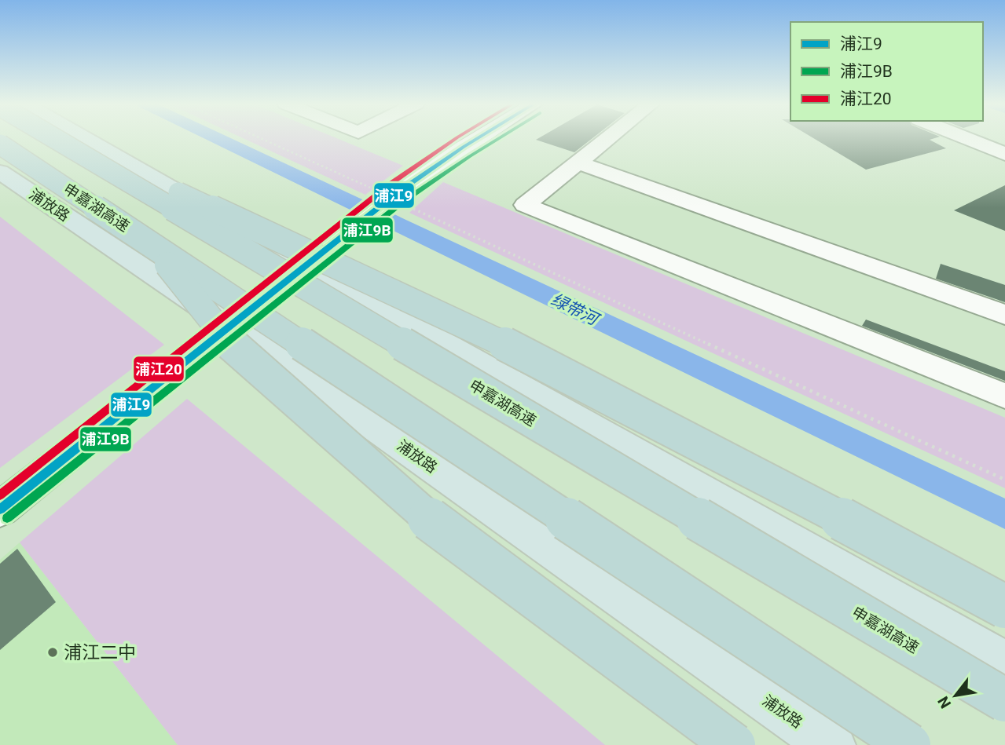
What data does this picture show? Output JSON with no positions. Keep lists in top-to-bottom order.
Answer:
{
  "streets": {
    "highway": ["申嘉湖高速"],
    "main road": ["浦放路"]
  },
  "water": ["绿带河"],
  "places": ["浦江二中"],
  "lines": ["transit line 浦江9", "transit line 浦江9B", "transit line 浦江20"],
  "legend": ["浦江9", "浦江9B", "浦江20"],
  "north": "bottom left"
}
